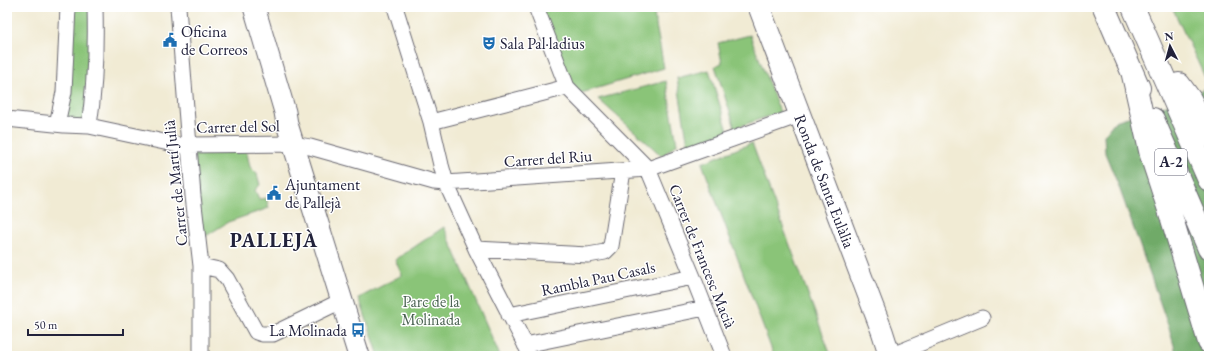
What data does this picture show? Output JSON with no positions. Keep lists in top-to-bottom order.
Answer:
{
  "streets": {
    "highway": ["A-2"],
    "main road": ["Ronda de Santa Eulàlia"],
    "street": [
      "Carrer del Sol",
      "Carrer del Riu",
      "Carrer de Martí Julià",
      "Carrer de Francesc Macià",
      "Rambla Pau Casals"
    ]
  },
  "crossings": [
    ["Carrer del Sol", "Carrer del Riu"],
    ["Carrer del Sol", "Carrer de Martí Julià"],
    ["Carrer del Riu", "Ronda de Santa Eulàlia"],
    ["Carrer del Riu", "Carrer de Francesc Macià"],
    ["Carrer de Francesc Macià", "Rambla Pau Casals"]
  ],
  "districts": ["PALLEJÀ"],
  "parks": ["Parc de la Molinada"],
  "places": {
    "public building": ["Oficina de Correos", "Ajuntament de Pallejà"],
    "theatre": ["Sala Pal·ladius"],
    "bus stop": ["La Molinada"]
  },
  "scale_bar": "50 m",
  "north": "top"
}
